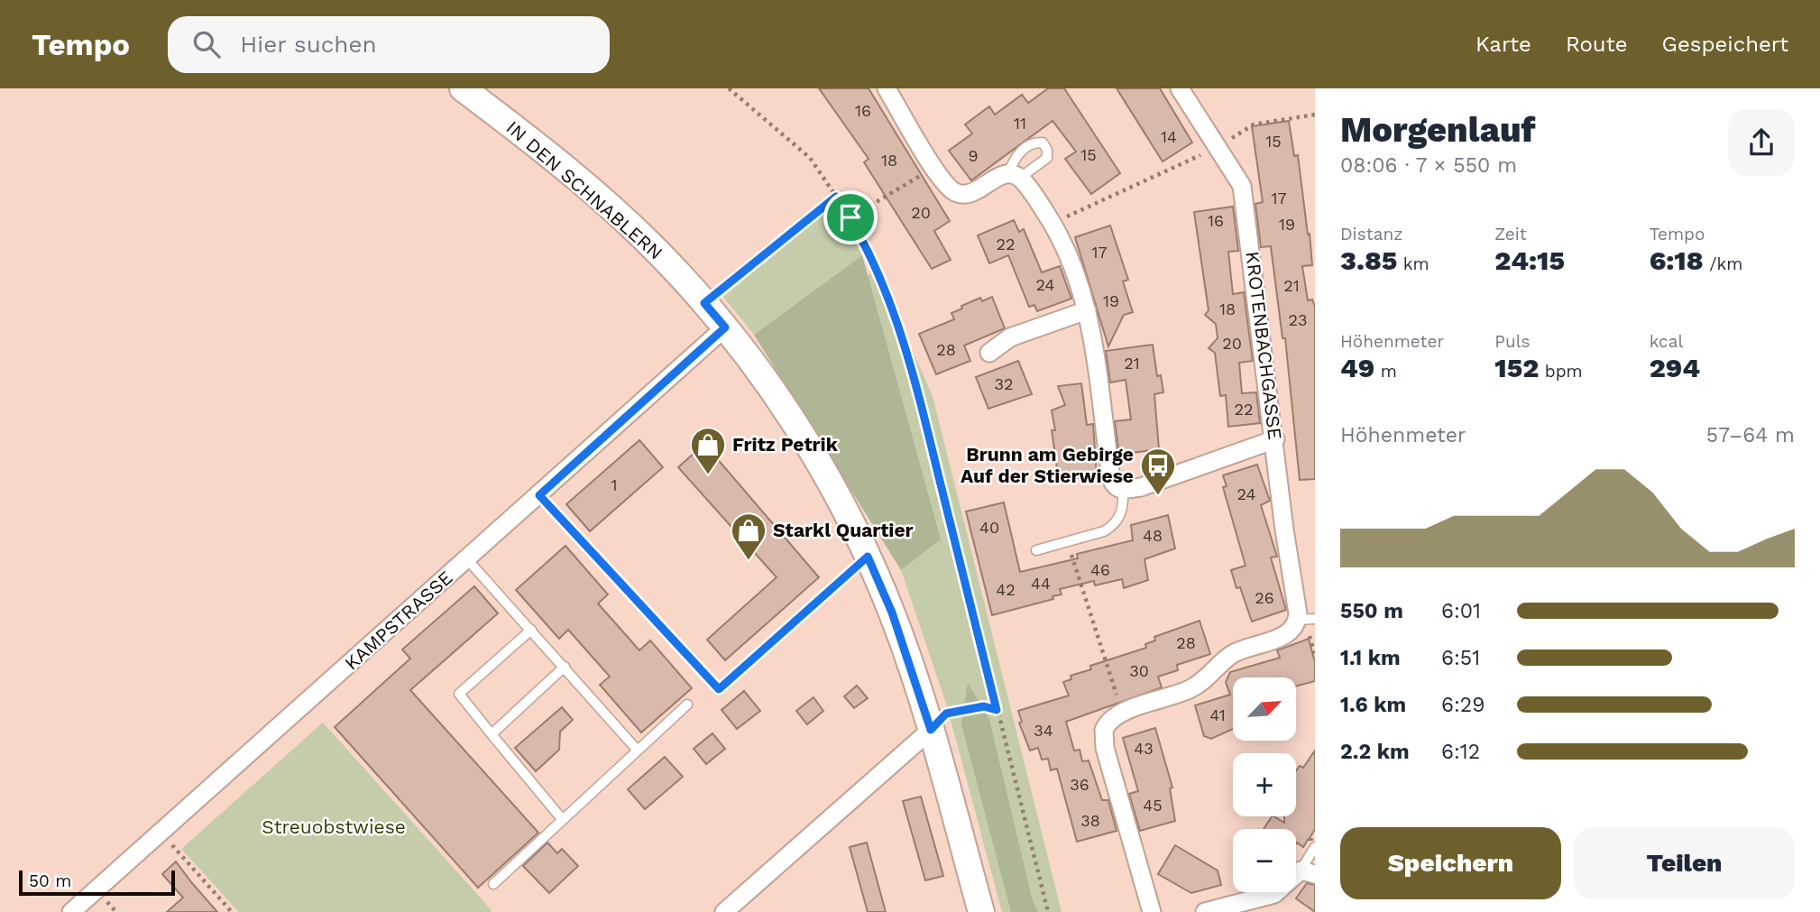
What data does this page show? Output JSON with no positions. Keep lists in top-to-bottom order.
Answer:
{
  "streets": {
    "street": ["IN DEN SCHNABLERN", "KROTENBACHGASSE", "KAMPSTRASSE"]
  },
  "crossings": [
    ["IN DEN SCHNABLERN", "KAMPSTRASSE"]
  ],
  "parks": ["Streuobstwiese"],
  "places": {
    "shop": ["Fritz Petrik", "Starkl Quartier"],
    "bus stop": ["Brunn am Gebirge Auf der Stierwiese"]
  },
  "house_numbers": [
    "16",
    "11",
    "14",
    "15",
    "15",
    "9",
    "18",
    "17",
    "20",
    "16",
    "19",
    "22",
    "17",
    "24",
    "21",
    "19",
    "18",
    "23",
    "20",
    "28",
    "21",
    "32",
    "22",
    "1",
    "24",
    "40",
    "48",
    "46",
    "44",
    "42",
    "26",
    "28",
    "30",
    "41",
    "34",
    "43",
    "36",
    "45",
    "38"
  ],
  "scale_bar": "50 m",
  "north": "top right",
  "page": {
    "header": "Tempo",
    "search": "Hier suchen",
    "nav": ["Karte", "Route", "Gespeichert"],
    "heading": ["Morgenlauf", "08:06 · 7 × 550 m"],
    "stats": [
      ["Distanz", "3.85 km"],
      ["Zeit", "24:15"],
      ["Tempo", "6:18 /km"],
      ["Höhenmeter", "49 m"],
      ["Puls", "152 bpm"],
      ["kcal", "294"]
    ],
    "chart": ["Höhenmeter", "57–64 m"],
    "list": [
      {
        "name": "550 m",
        "note": "6:01"
      },
      {
        "name": "1.1 km",
        "note": "6:51"
      },
      {
        "name": "1.6 km",
        "note": "6:29"
      },
      {
        "name": "2.2 km",
        "note": "6:12"
      }
    ],
    "map_buttons": ["+", "−"],
    "buttons": ["Speichern", "Teilen"],
    "scale": "50 m"
  }
}
